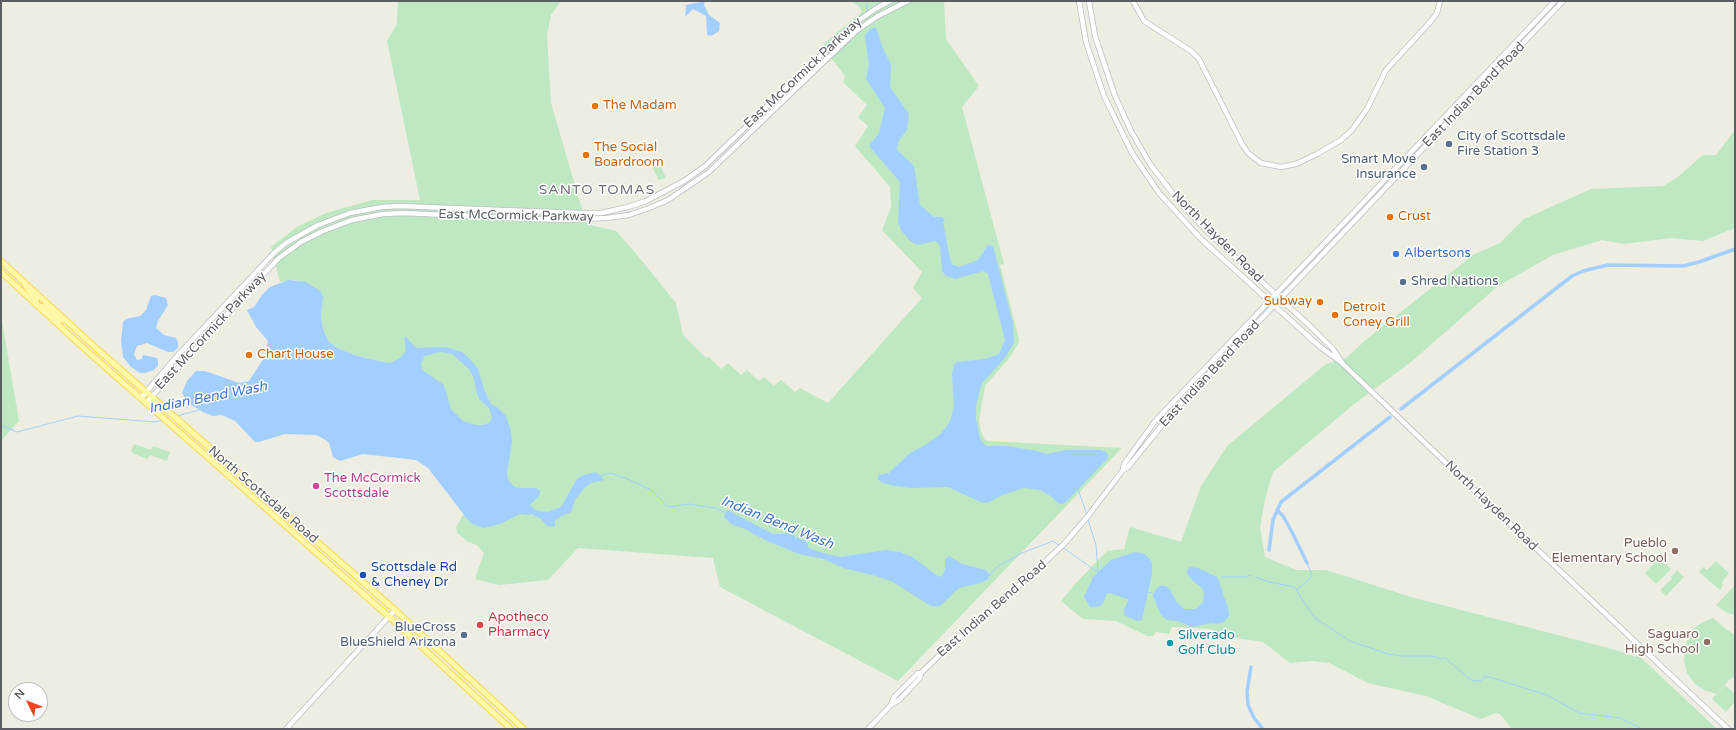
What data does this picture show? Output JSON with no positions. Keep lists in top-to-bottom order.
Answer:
{
  "streets": {
    "main road": [
      "East McCormick Parkway",
      "East Indian Bend Road",
      "North Hayden Road",
      "North Scottsdale Road"
    ]
  },
  "crossings": [
    ["East McCormick Parkway", "North Scottsdale Road"],
    ["East Indian Bend Road", "North Hayden Road"]
  ],
  "districts": ["SANTO TOMAS"],
  "water": ["Indian Bend Wash"],
  "places": [
    "The Madam",
    "City of Scottsdale Fire Station 3",
    "The Social Boardroom",
    "Smart Move Insurance",
    "Crust",
    "Albertsons",
    "Shred Nations",
    "Subway",
    "Detroit Coney Grill",
    "Chart House",
    "The McCormick Scottsdale",
    "Pueblo Elementary School",
    "Scottsdale Rd & Cheney Dr",
    "Apotheco Pharmacy",
    "BlueCross BlueShield Arizona",
    "Saguaro High School",
    "Silverado Golf Club"
  ],
  "north": "top left"
}
